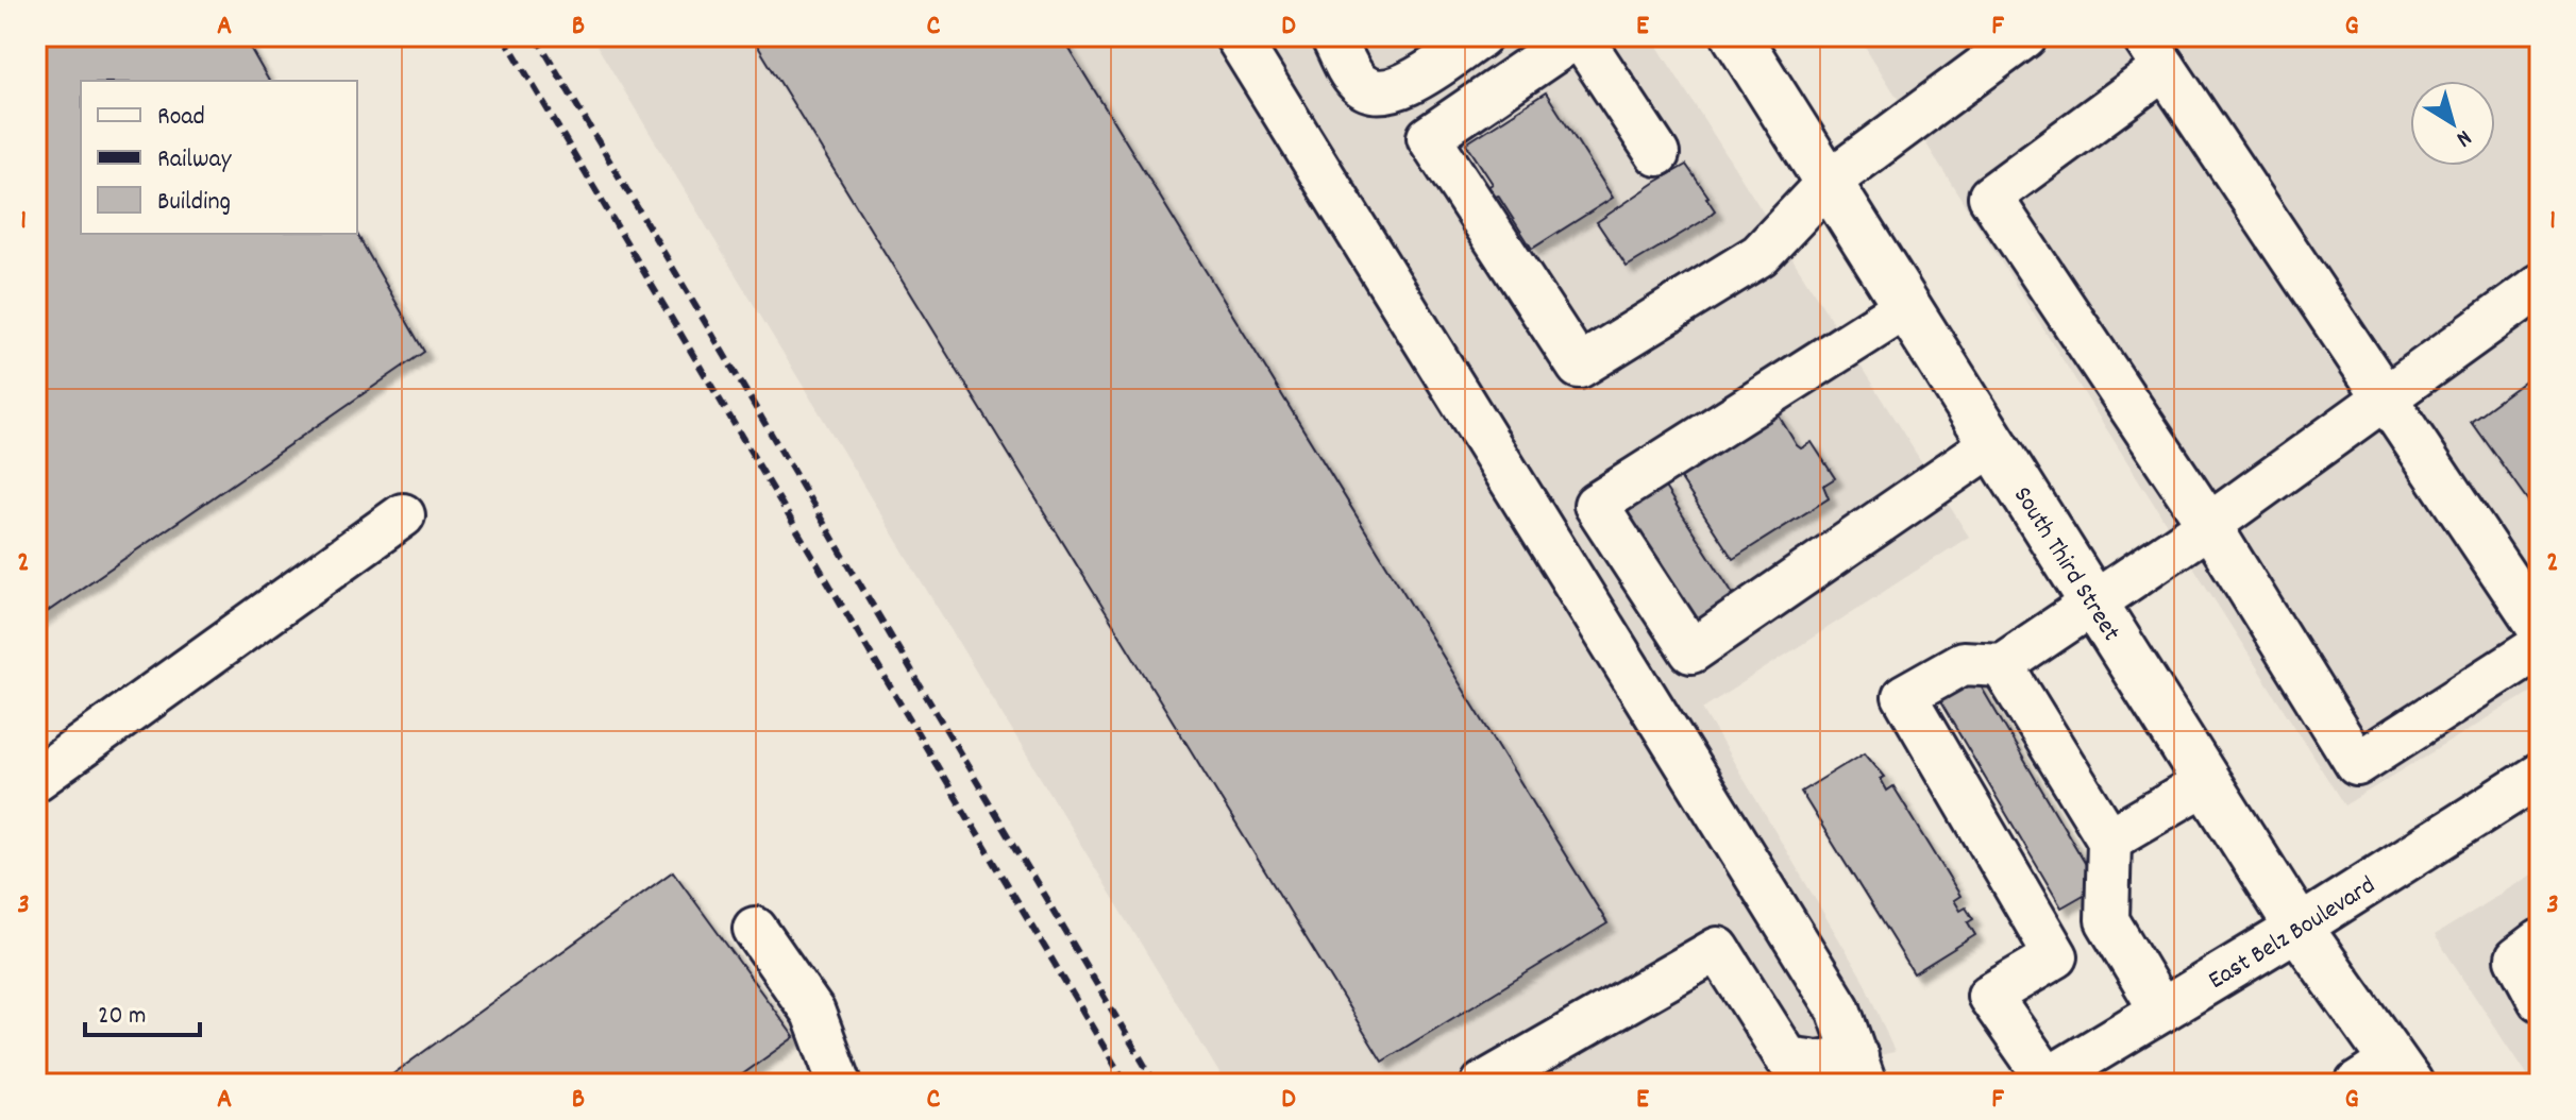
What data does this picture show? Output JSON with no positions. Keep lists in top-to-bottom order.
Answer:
{
  "streets": {
    "main road": ["South Third Street"],
    "street": ["East Belz Boulevard"]
  },
  "crossings": [
    ["South Third Street", "East Belz Boulevard"]
  ],
  "legend": ["Road", "Railway", "Building"],
  "scale_bar": "20 m",
  "north": "bottom right",
  "grid": {
    "columns": [
      "A",
      "B",
      "C",
      "D",
      "E",
      "F",
      "G"
    ],
    "rows": ["1", "2", "3"]
  }
}
